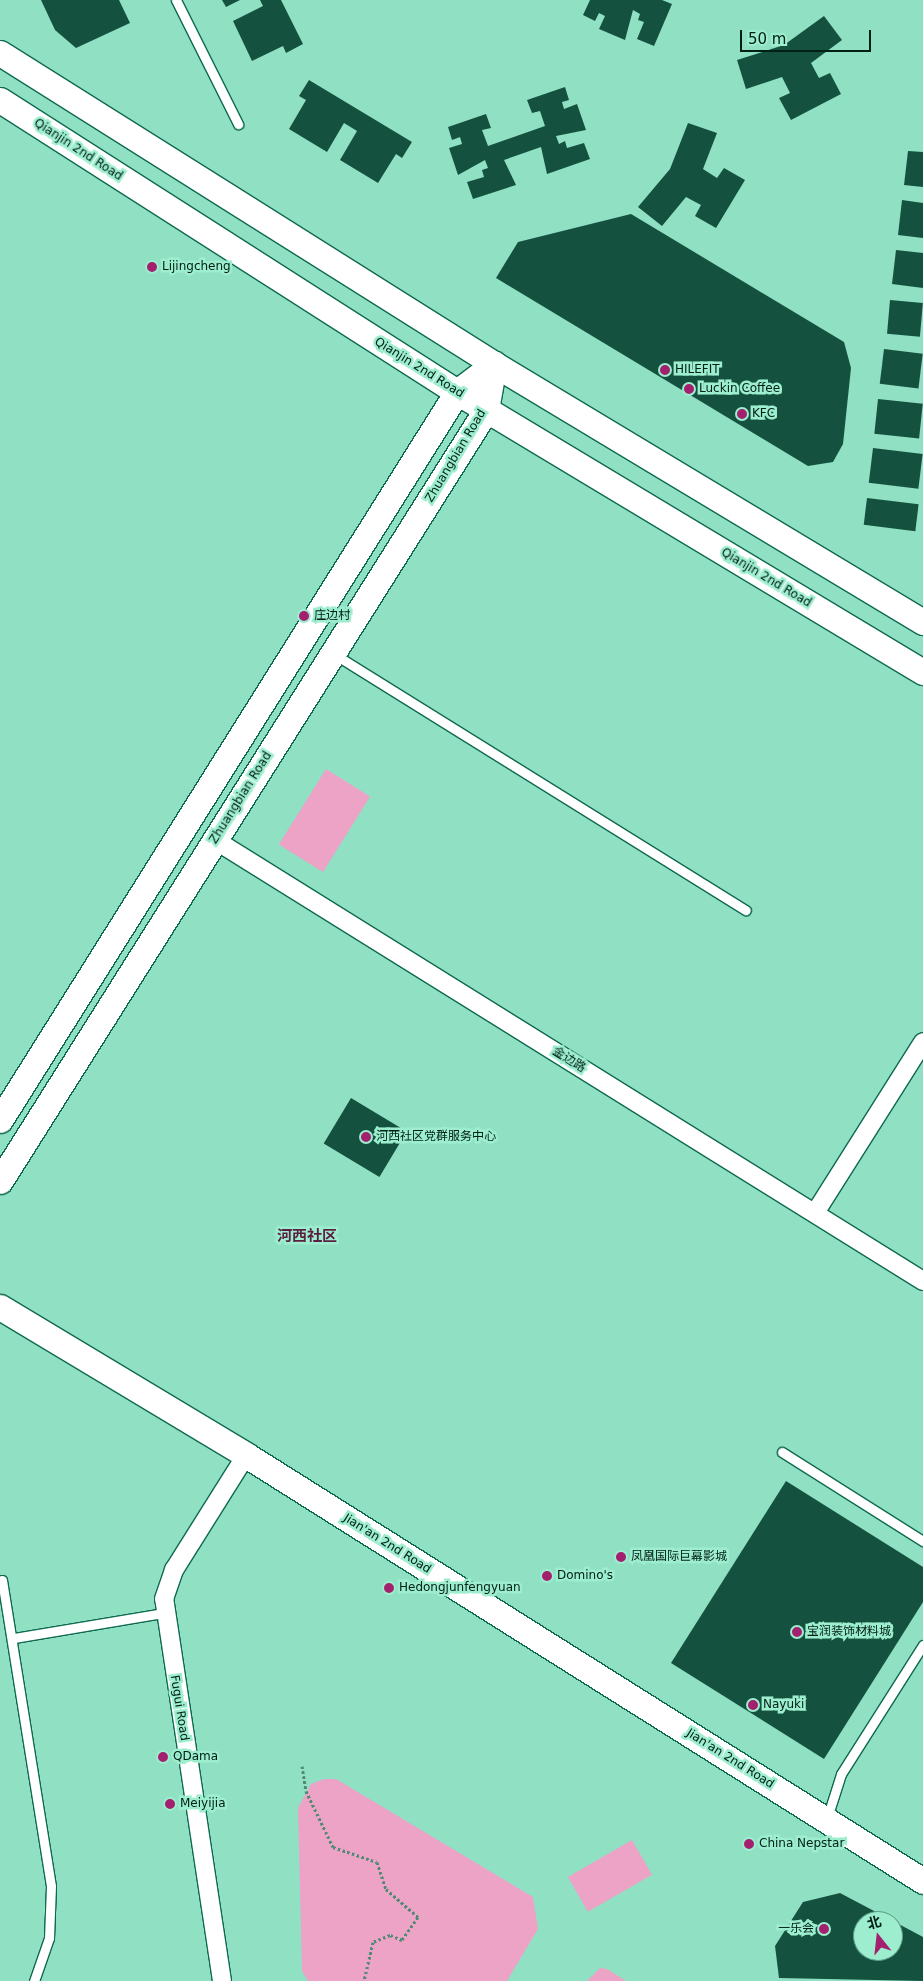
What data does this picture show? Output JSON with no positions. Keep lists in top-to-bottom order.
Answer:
{
  "streets": {
    "main road": ["Qianjin 2nd Road", "Zhuangbian Road", "Jian'an 2nd Road"],
    "street": ["金边路", "Fugui Road"]
  },
  "crossings": [
    ["Qianjin 2nd Road", "Zhuangbian Road"],
    ["Zhuangbian Road", "金边路"],
    ["Jian'an 2nd Road", "Fugui Road"]
  ],
  "districts": ["河西社区"],
  "places": [
    "Lijingcheng",
    "HILEFIT",
    "Luckin Coffee",
    "KFC",
    "庄边村",
    "河西社区党群服务中心",
    "凤凰国际巨幕影城",
    "Domino's",
    "Hedongjunfengyuan",
    "宝润装饰材料城",
    "Nayuki",
    "QDama",
    "Meiyijia",
    "China Nepstar",
    "一乐会"
  ],
  "scale_bar": "50 m",
  "north": "top"
}
